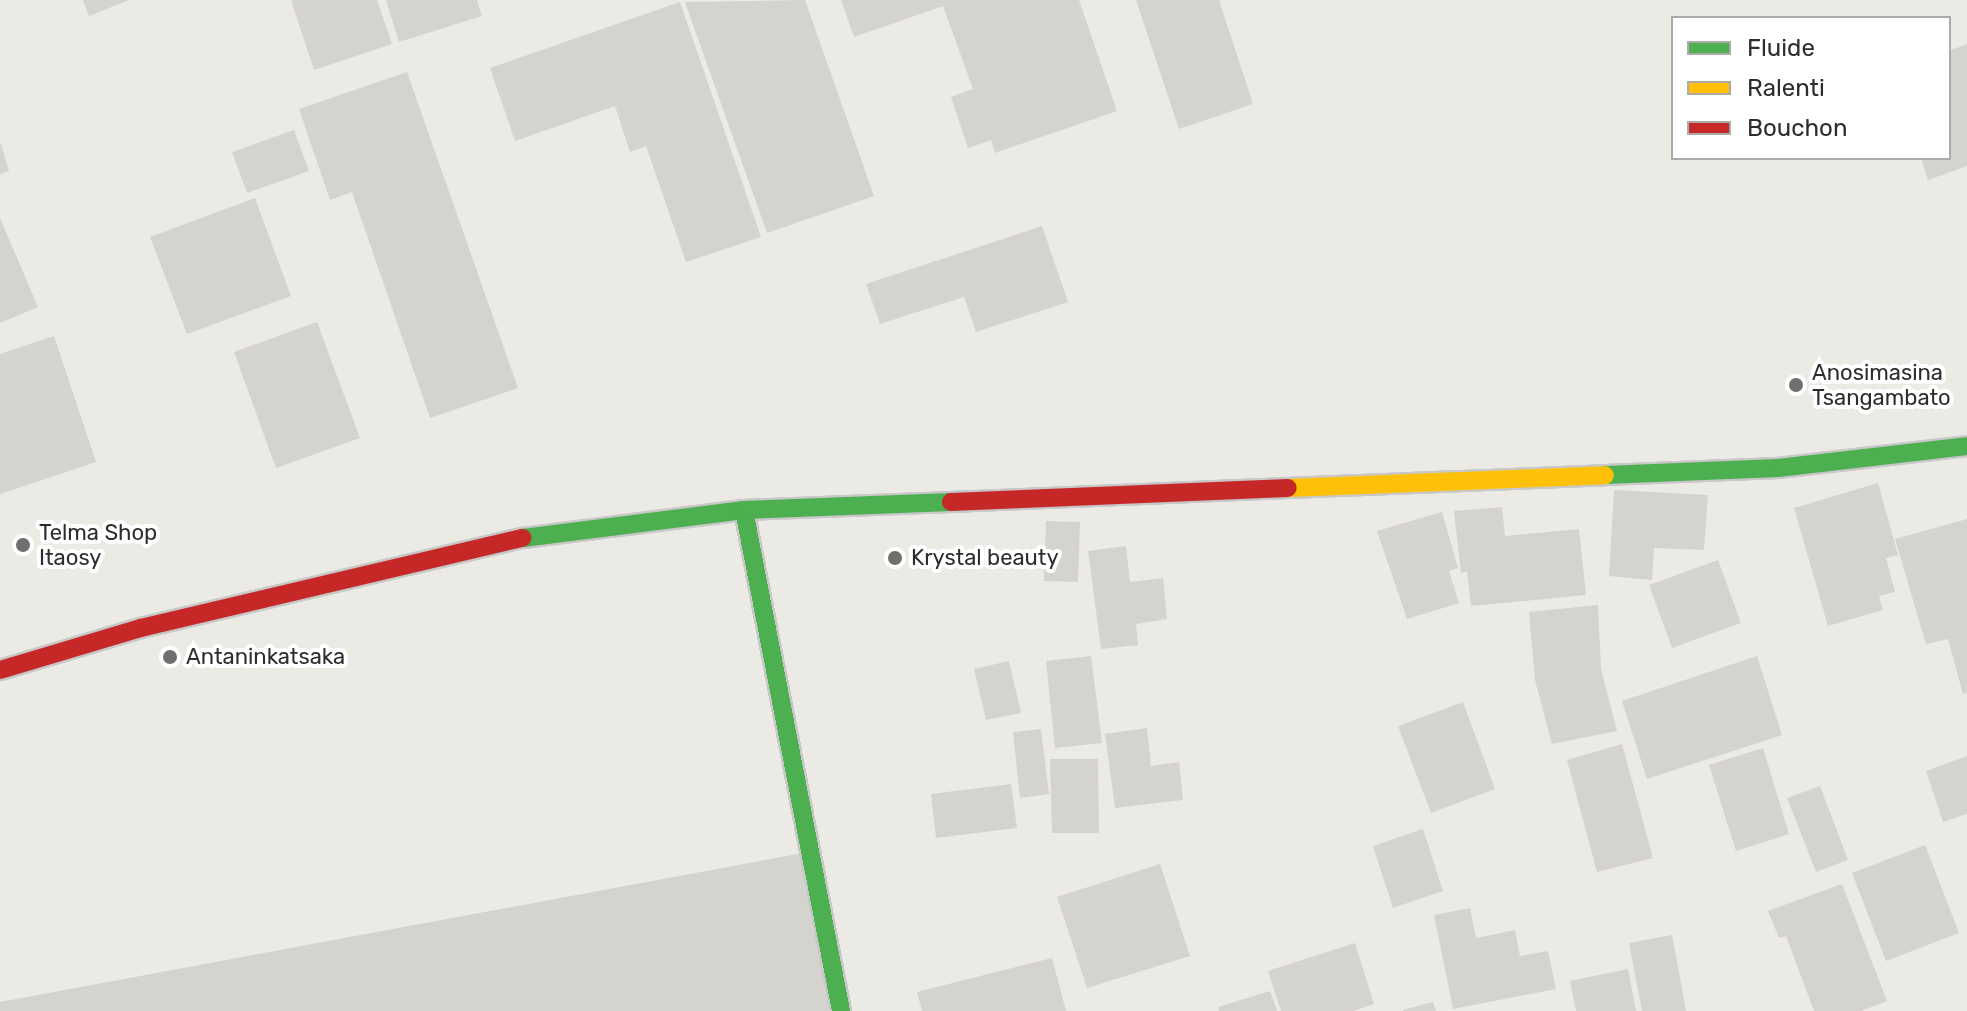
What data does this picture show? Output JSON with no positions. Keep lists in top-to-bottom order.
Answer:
{
  "places": [
    "Anosimasina Tsangambato",
    "Telma Shop Itaosy",
    "Krystal beauty",
    "Antaninkatsaka"
  ],
  "legend": ["Fluide", "Ralenti", "Bouchon"]
}
